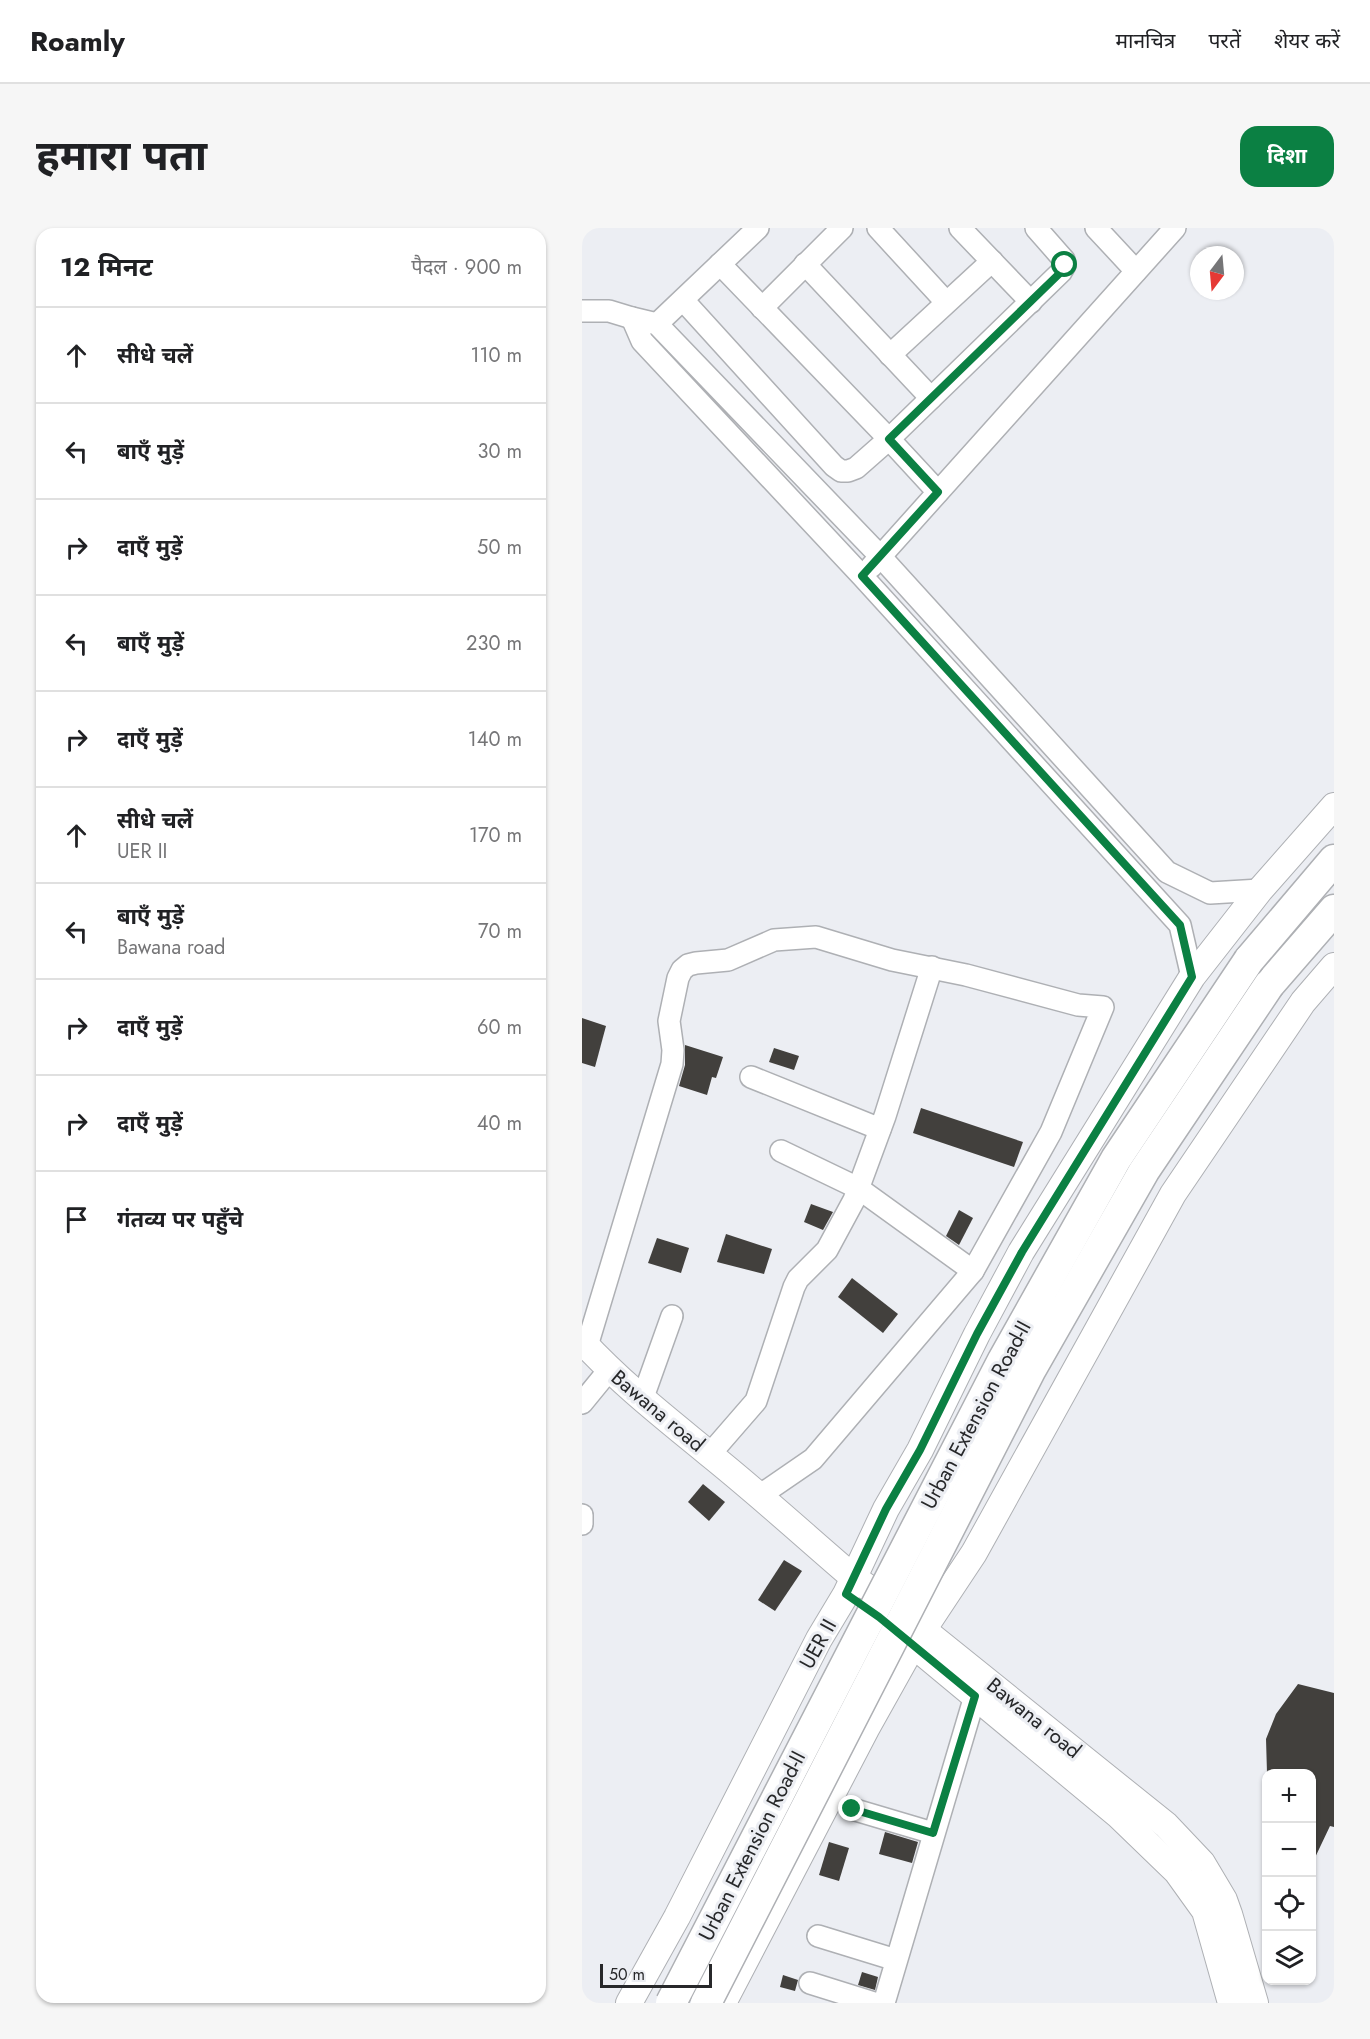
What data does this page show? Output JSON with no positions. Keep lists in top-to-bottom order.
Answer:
{
  "streets": {
    "highway": ["Urban Extension Road-II"],
    "main road": ["Bawana road", "UER II"]
  },
  "crossings": [
    ["Bawana road", "UER II"]
  ],
  "scale_bar": "50 m",
  "north": "bottom",
  "page": {
    "header": "Roamly",
    "nav": ["मानचित्र", "परतें", "शेयर करें"],
    "title": "हमारा पता",
    "buttons": "दिशा",
    "heading": ["12 मिनट", "पैदल · 900 m"],
    "list": [
      ["सीधे चलें", "110 m"],
      ["बाएँ मुड़ें", "30 m"],
      ["दाएँ मुड़ें", "50 m"],
      ["बाएँ मुड़ें", "230 m"],
      ["दाएँ मुड़ें", "140 m"],
      ["सीधे चलें", "UER II", "170 m"],
      ["बाएँ मुड़ें", "Bawana road", "70 m"],
      ["दाएँ मुड़ें", "60 m"],
      ["दाएँ मुड़ें", "40 m"],
      "गंतव्य पर पहुँचे"
    ],
    "map_buttons": ["+", "−"],
    "scale": "50 m"
  }
}
